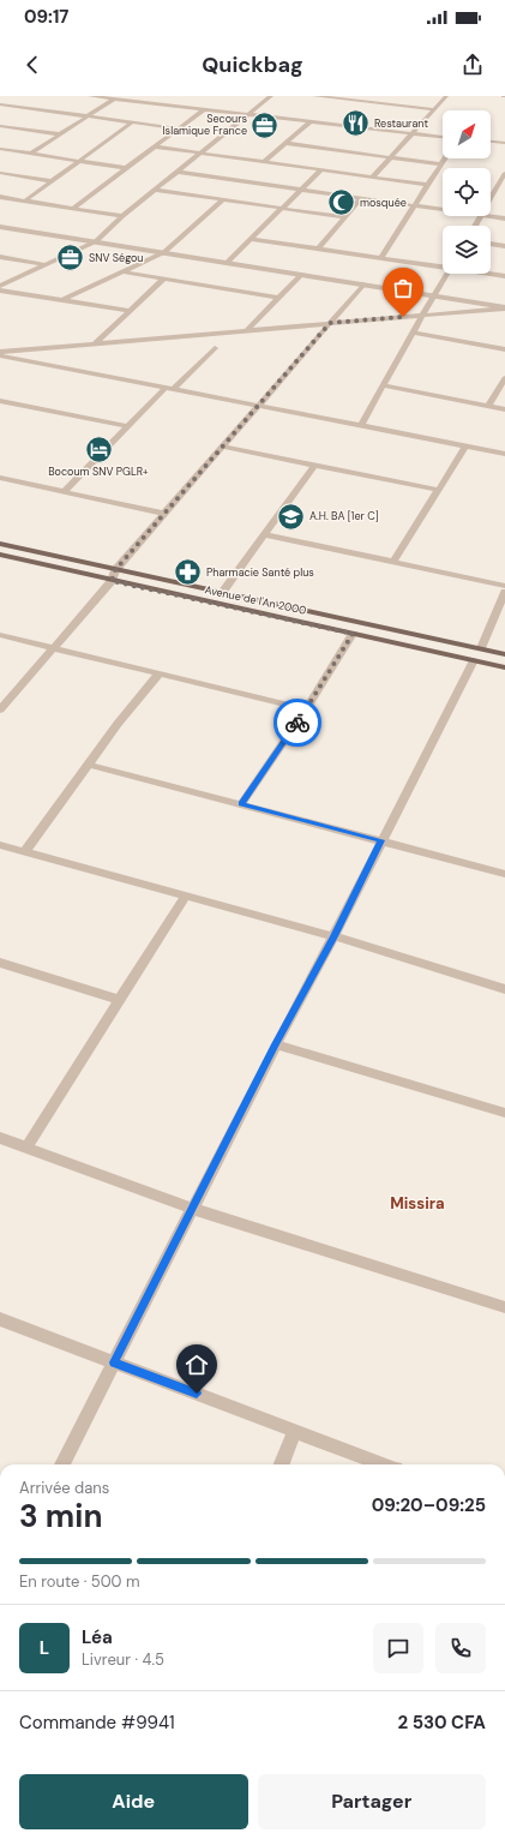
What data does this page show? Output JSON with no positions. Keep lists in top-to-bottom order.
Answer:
{
  "streets": {
    "main road": ["Avenue de l'An 2000"]
  },
  "districts": ["Missira"],
  "places": {
    "restaurant": ["Restaurant"],
    "office": ["Secours Islamique France", "SNV Ségou"],
    "mosque": ["mosquée"],
    "hotel": ["Bocoum SNV PGLR+"],
    "school or university": ["A.H. BA [1er C]"],
    "pharmacy": ["Pharmacie Santé plus"]
  },
  "north": "top right",
  "page": {
    "status": "09:17",
    "header": "Quickbag",
    "heading": ["3 min", "Arrivée dans", "09:20–09:25"],
    "panel": [
      "Léa",
      "Livreur · 4.5",
      "Commande #9941",
      "2 530 CFA"
    ],
    "bar": "En route · 500 m",
    "round": "L",
    "buttons": ["Aide", "Partager"]
  }
}
